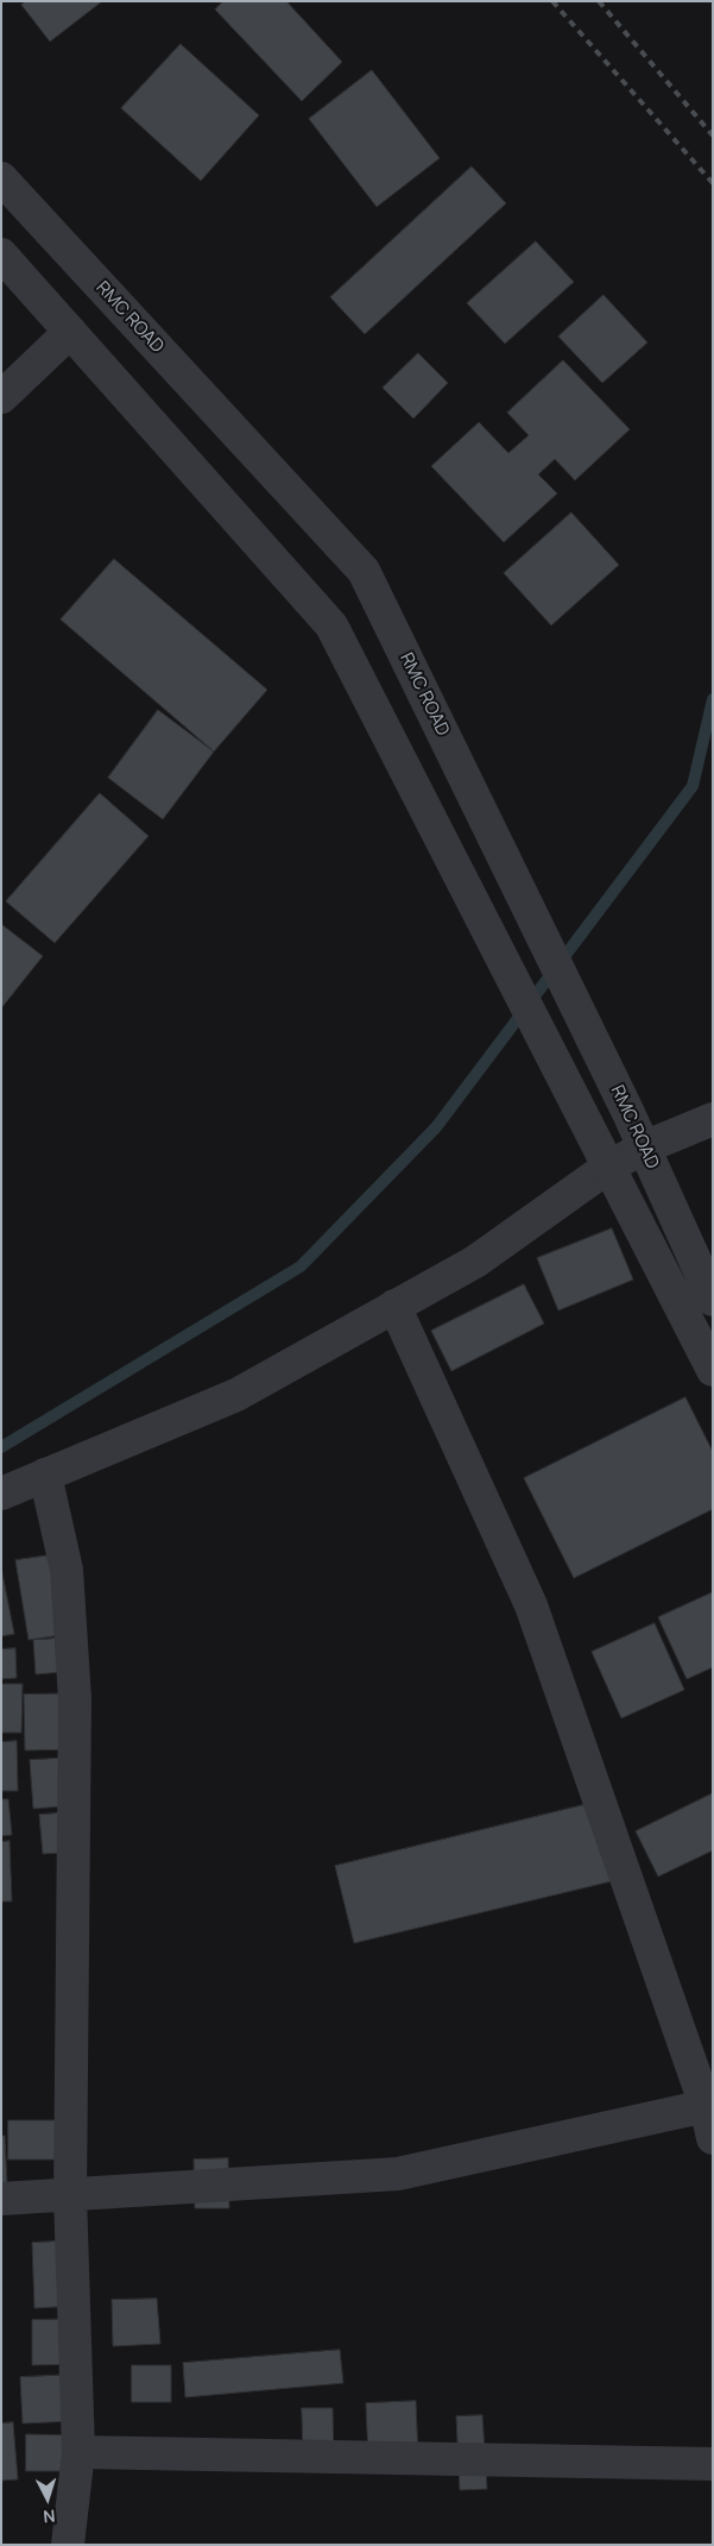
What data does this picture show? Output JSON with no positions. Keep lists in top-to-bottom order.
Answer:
{
  "streets": {
    "street": ["RMC ROAD"]
  },
  "north": "bottom"
}
